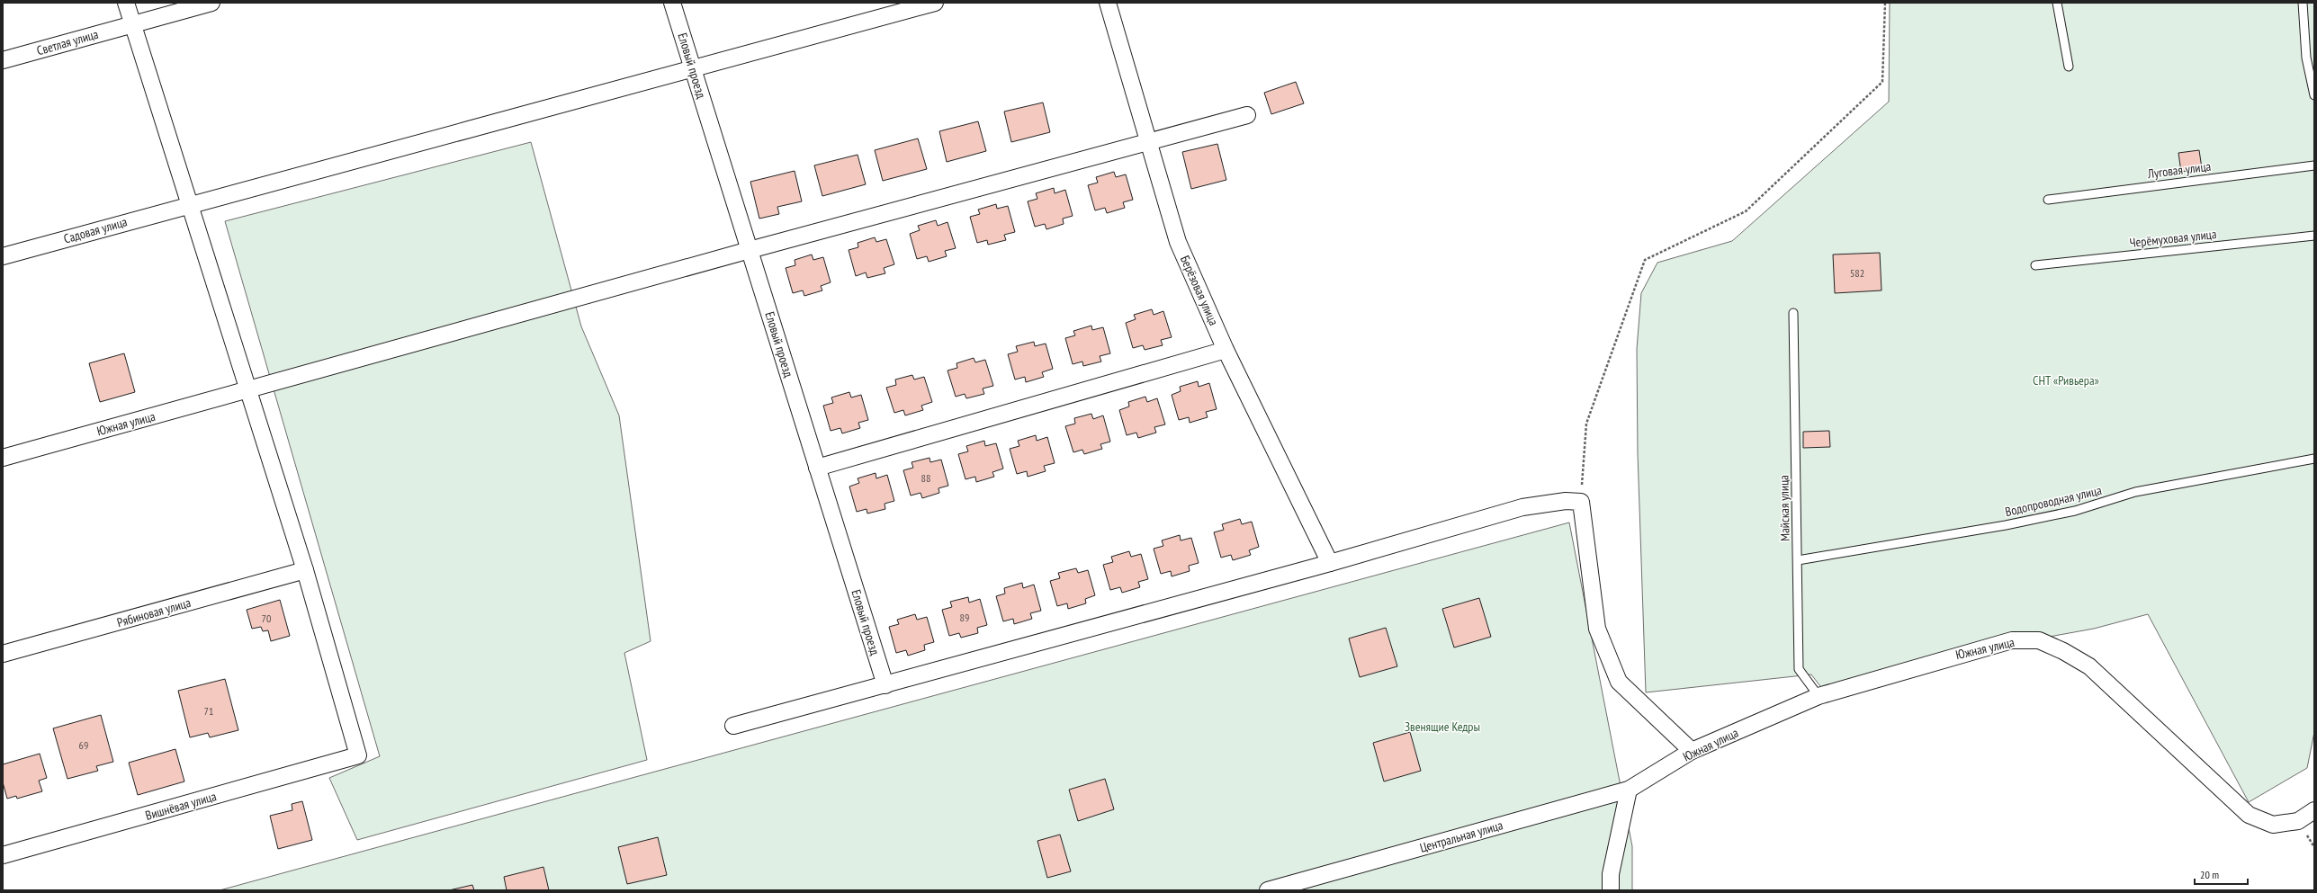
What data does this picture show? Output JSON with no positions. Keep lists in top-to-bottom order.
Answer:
{
  "streets": {
    "street": [
      "Светлая улица",
      "Еловый проезд",
      "Садовая улица",
      "Берёзовая улица",
      "Южная улица",
      "Рябиновая улица",
      "Вишнёвая улица",
      "Центральная улица"
    ],
    "lane": [
      "Луговая улица",
      "Черёмуховая улица",
      "Водопроводная улица",
      "Майская улица"
    ]
  },
  "crossings": [
    ["Еловый проезд", "Садовая улица"],
    ["Еловый проезд", "Южная улица"],
    ["Берёзовая улица", "Южная улица"],
    ["Южная улица", "Майская улица"],
    ["Южная улица", "Центральная улица"],
    ["Водопроводная улица", "Майская улица"],
    ["Рябиновая улица", "Вишнёвая улица"]
  ],
  "parks": ["СНТ «Ривьера»", "Звенящие Кедры"],
  "house_numbers": [
    "582",
    "88",
    "89",
    "70",
    "71",
    "69"
  ],
  "scale_bar": "20 m"
}
